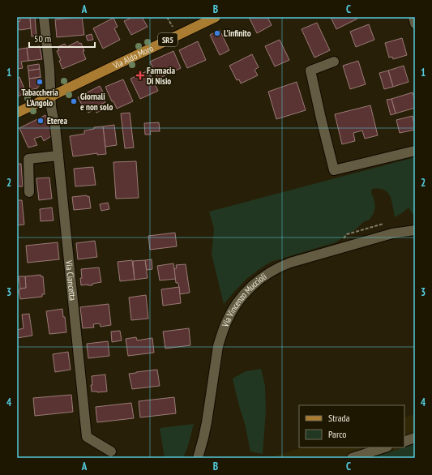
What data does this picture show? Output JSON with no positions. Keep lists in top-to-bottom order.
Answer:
{
  "streets": {
    "main road": ["SR5", "Via Aldo Moro"],
    "street": ["Via Ciancetta", "Via Vincenzo Muccioli"]
  },
  "crossings": [
    ["SR5", "Via Aldo Moro"],
    ["SR5", "Via Ciancetta"],
    ["Via Aldo Moro", "Via Ciancetta"]
  ],
  "places": {
    "other": [
      "L'infinito",
      "Tabaccheria L'Angolo",
      "Giornali e non solo",
      "Eterea"
    ],
    "health": ["Farmacia Di Nisio"]
  },
  "legend": ["Strada", "Parco"],
  "scale_bar": "50 m",
  "grid": {
    "columns": ["A", "B", "C"],
    "rows": [
      "1",
      "2",
      "3",
      "4"
    ]
  }
}
